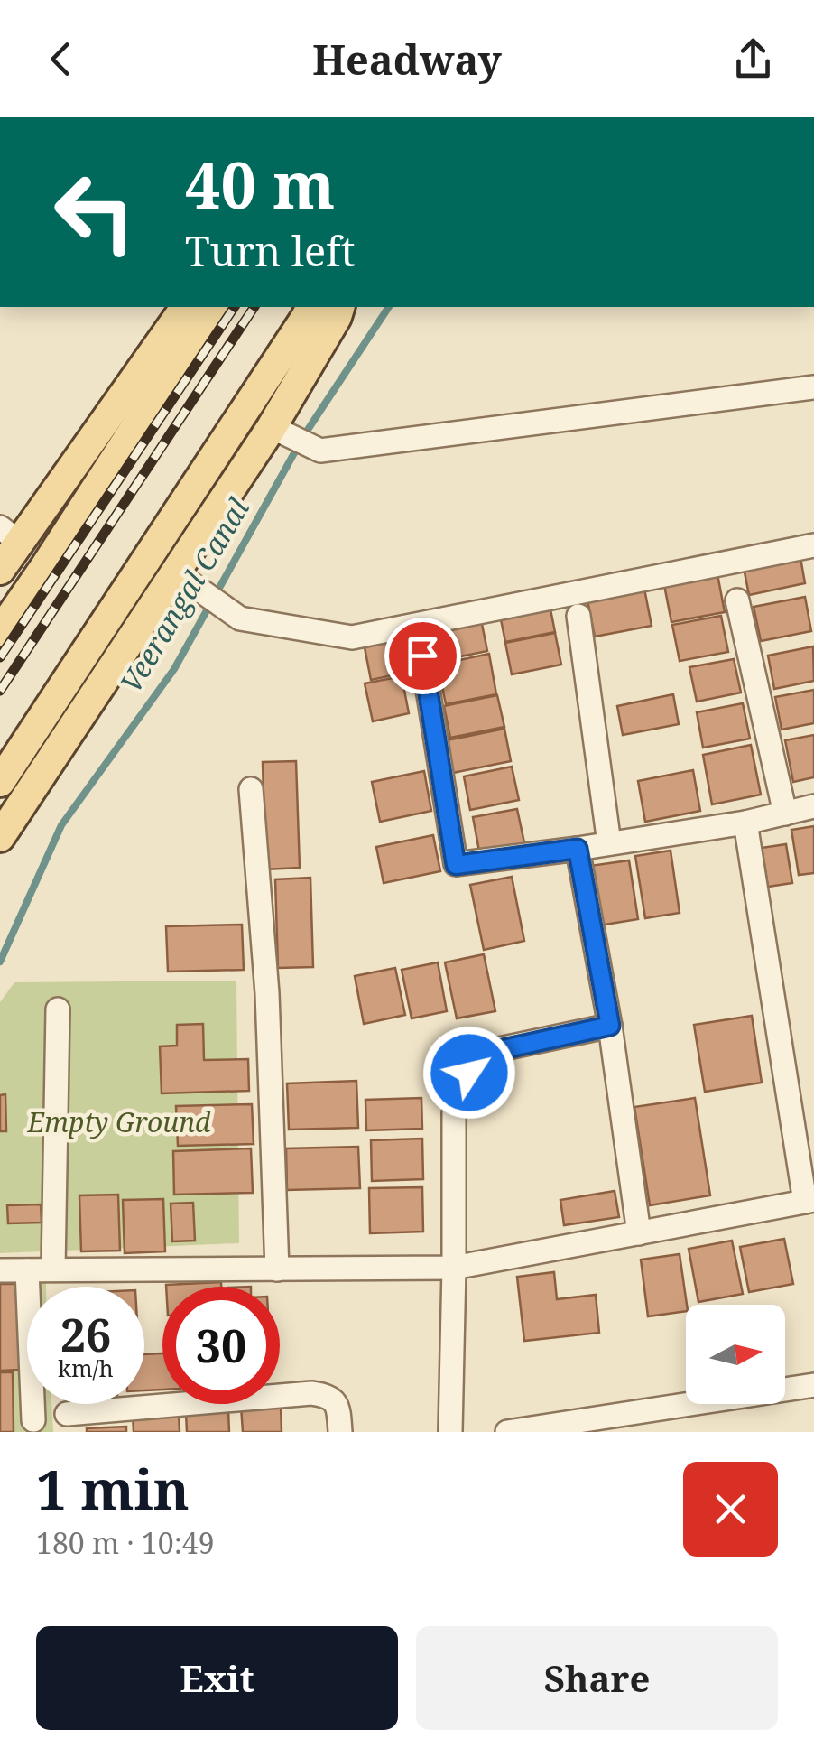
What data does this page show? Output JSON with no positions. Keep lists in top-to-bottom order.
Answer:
{
  "water": ["Veerangal Canal"],
  "parks": ["Empty Ground"],
  "north": "right",
  "page": {
    "header": "Headway",
    "turn": ["40 m", "Turn left"],
    "speed": "26 km/h",
    "limit": "30",
    "heading": ["1 min", "180 m · 10:49"],
    "buttons": ["Exit", "Share"]
  }
}
